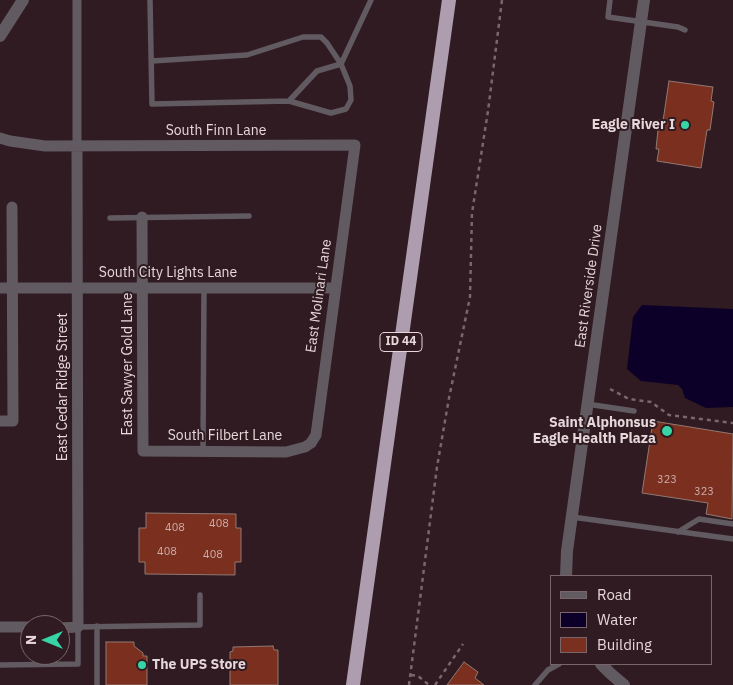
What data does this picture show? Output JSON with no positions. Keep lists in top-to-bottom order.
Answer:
{
  "streets": {
    "highway": ["ID 44"],
    "street": [
      "South Finn Lane",
      "South City Lights Lane",
      "East Riverside Drive",
      "East Molinari Lane",
      "East Sawyer Gold Lane",
      "East Cedar Ridge Street",
      "South Filbert Lane"
    ]
  },
  "crossings": [
    ["South Finn Lane", "East Molinari Lane"],
    ["South Finn Lane", "East Cedar Ridge Street"],
    ["South City Lights Lane", "East Molinari Lane"],
    ["South City Lights Lane", "East Sawyer Gold Lane"],
    ["South City Lights Lane", "East Cedar Ridge Street"],
    ["East Molinari Lane", "South Filbert Lane"],
    ["East Sawyer Gold Lane", "South Filbert Lane"]
  ],
  "places": ["Eagle River I", "Saint Alphonsus Eagle Health Plaza", "The UPS Store"],
  "house_numbers": [
    "323",
    "323",
    "408",
    "408",
    "408",
    "408"
  ],
  "legend": ["Road", "Water", "Building"],
  "north": "left"
}
